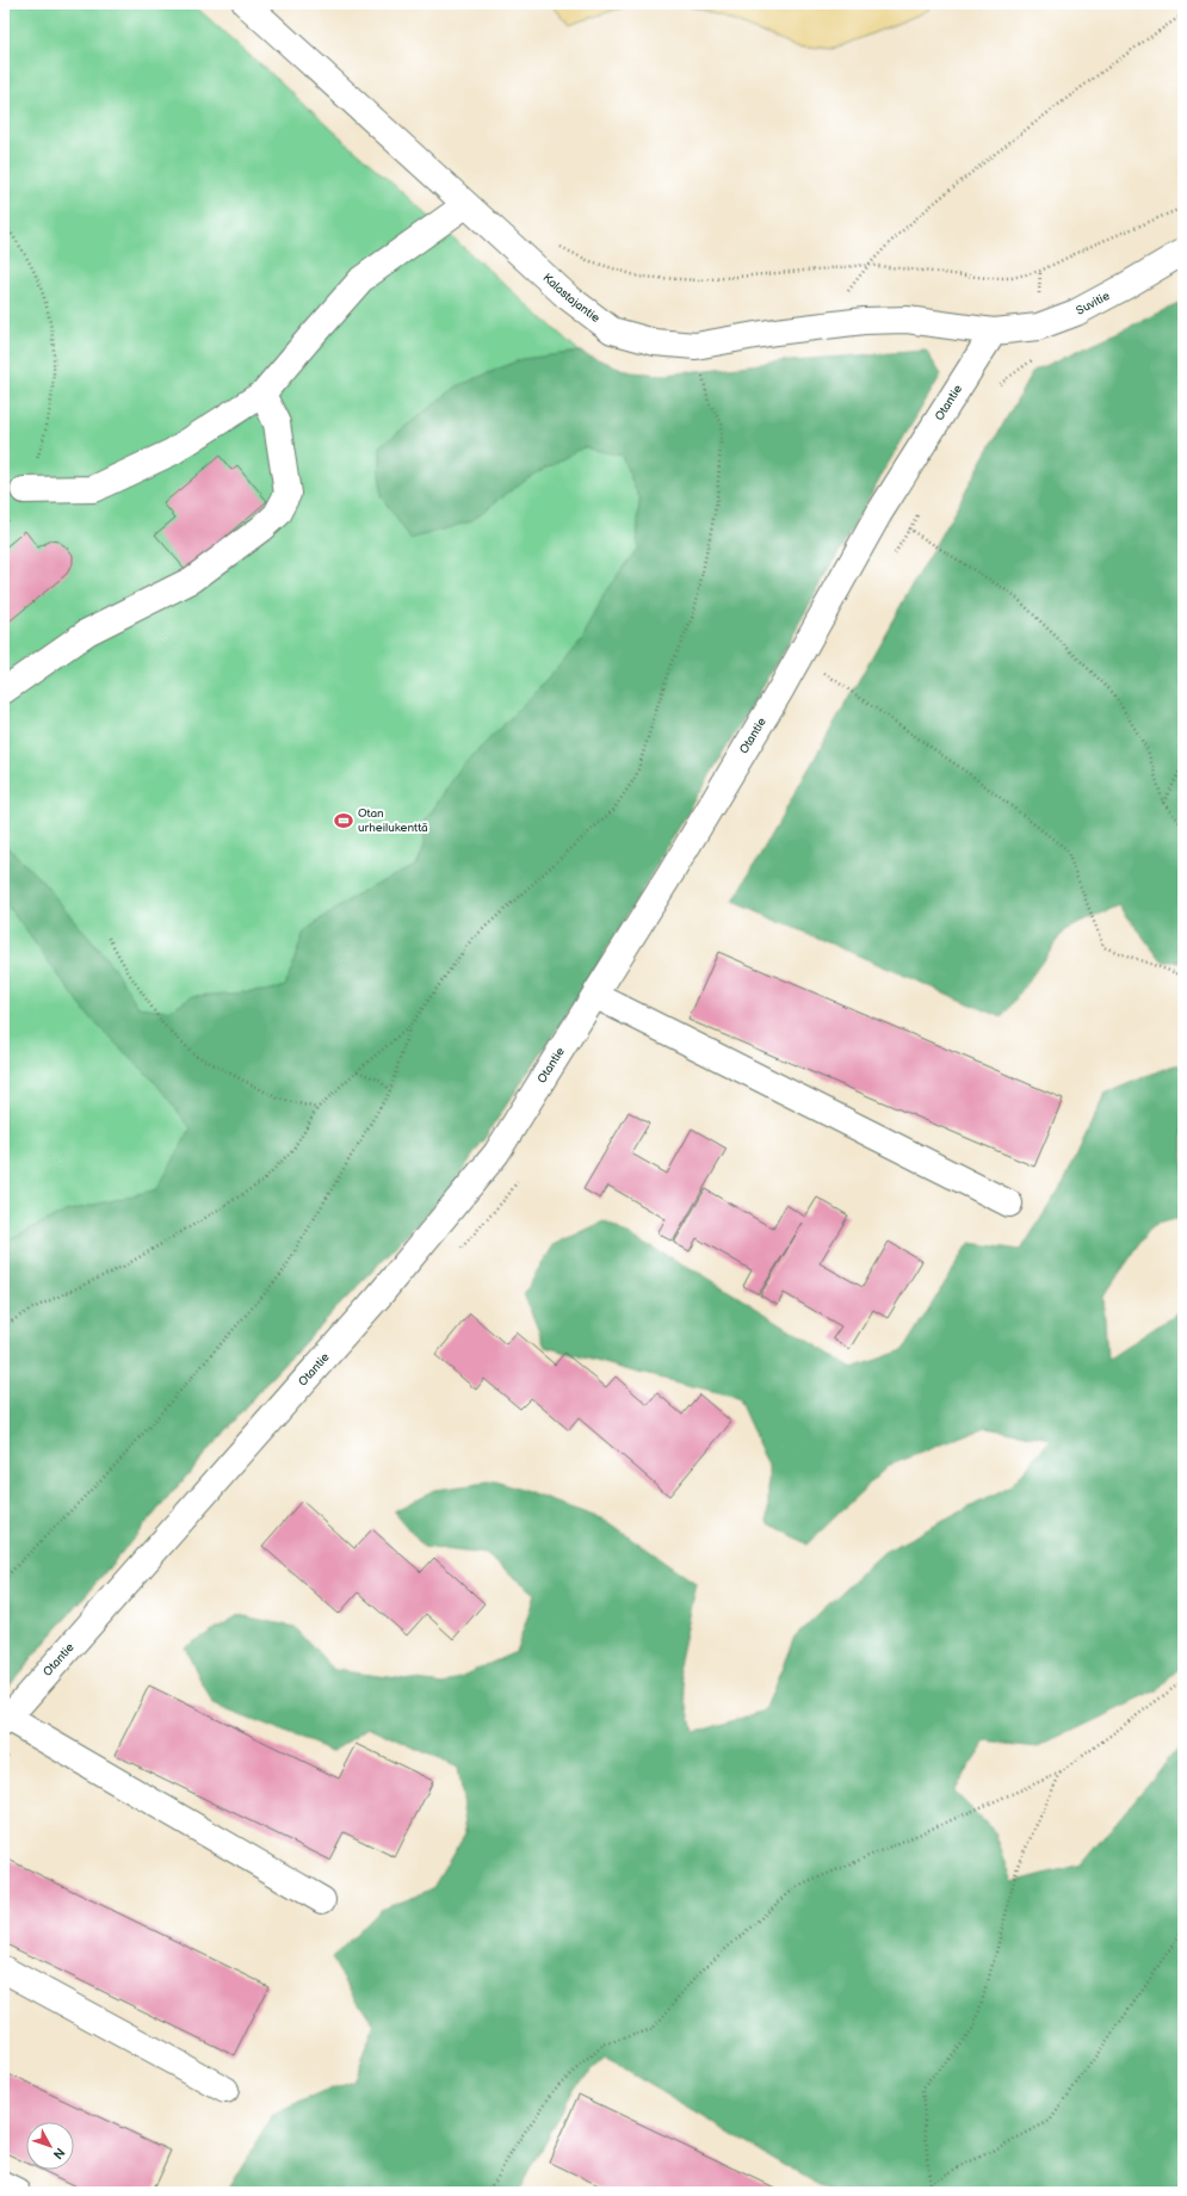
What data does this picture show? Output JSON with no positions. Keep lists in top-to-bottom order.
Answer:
{
  "streets": {
    "street": ["Kalastajantie", "Suvitie", "Otantie"]
  },
  "crossings": [
    ["Kalastajantie", "Suvitie"],
    ["Kalastajantie", "Otantie"],
    ["Suvitie", "Otantie"]
  ],
  "places": {
    "sports": ["Otan urheilukenttä"]
  },
  "north": "bottom right"
}
